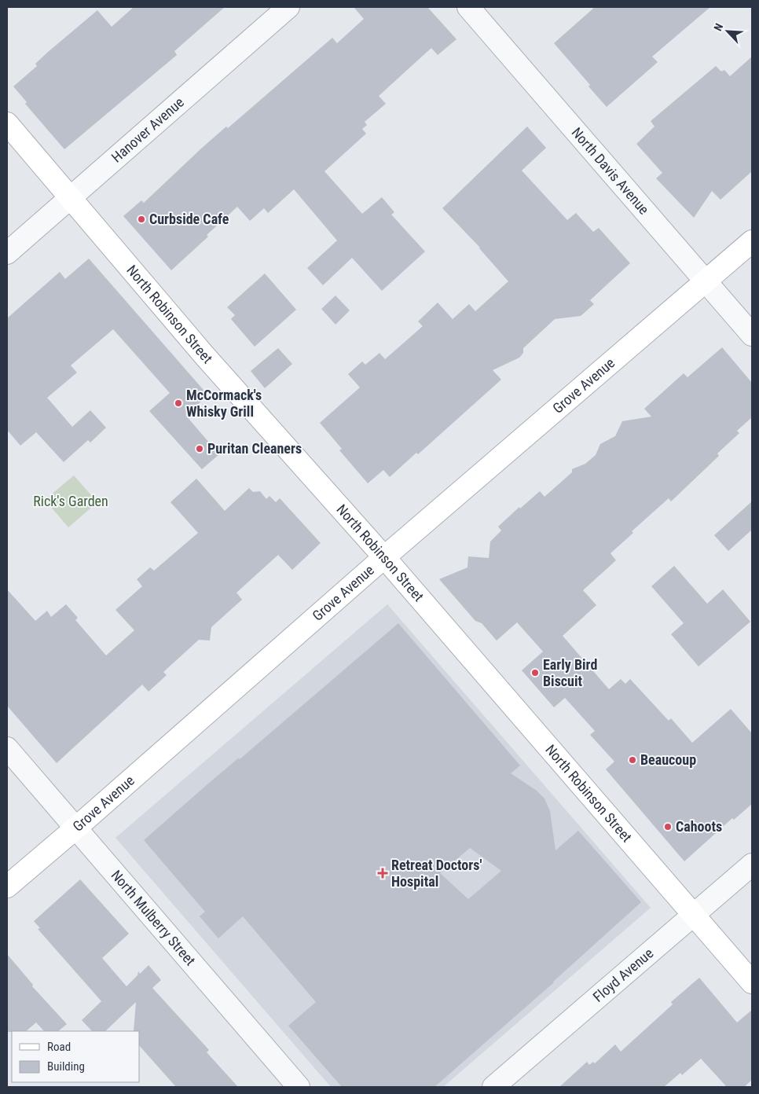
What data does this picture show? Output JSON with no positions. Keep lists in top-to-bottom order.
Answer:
{
  "streets": {
    "street": [
      "Hanover Avenue",
      "North Davis Avenue",
      "North Robinson Street",
      "Grove Avenue",
      "North Mulberry Street",
      "Floyd Avenue"
    ]
  },
  "crossings": [
    ["Hanover Avenue", "North Robinson Street"],
    ["North Davis Avenue", "Grove Avenue"],
    ["North Robinson Street", "Grove Avenue"],
    ["North Robinson Street", "Floyd Avenue"],
    ["Grove Avenue", "North Mulberry Street"]
  ],
  "parks": ["Rick's Garden"],
  "places": {
    "other": [
      "Curbside Cafe",
      "McCormack's Whisky Grill",
      "Puritan Cleaners",
      "Early Bird Biscuit",
      "Beaucoup",
      "Cahoots"
    ],
    "health": ["Retreat Doctors' Hospital"]
  },
  "legend": ["Road", "Building"],
  "north": "top left"
}
